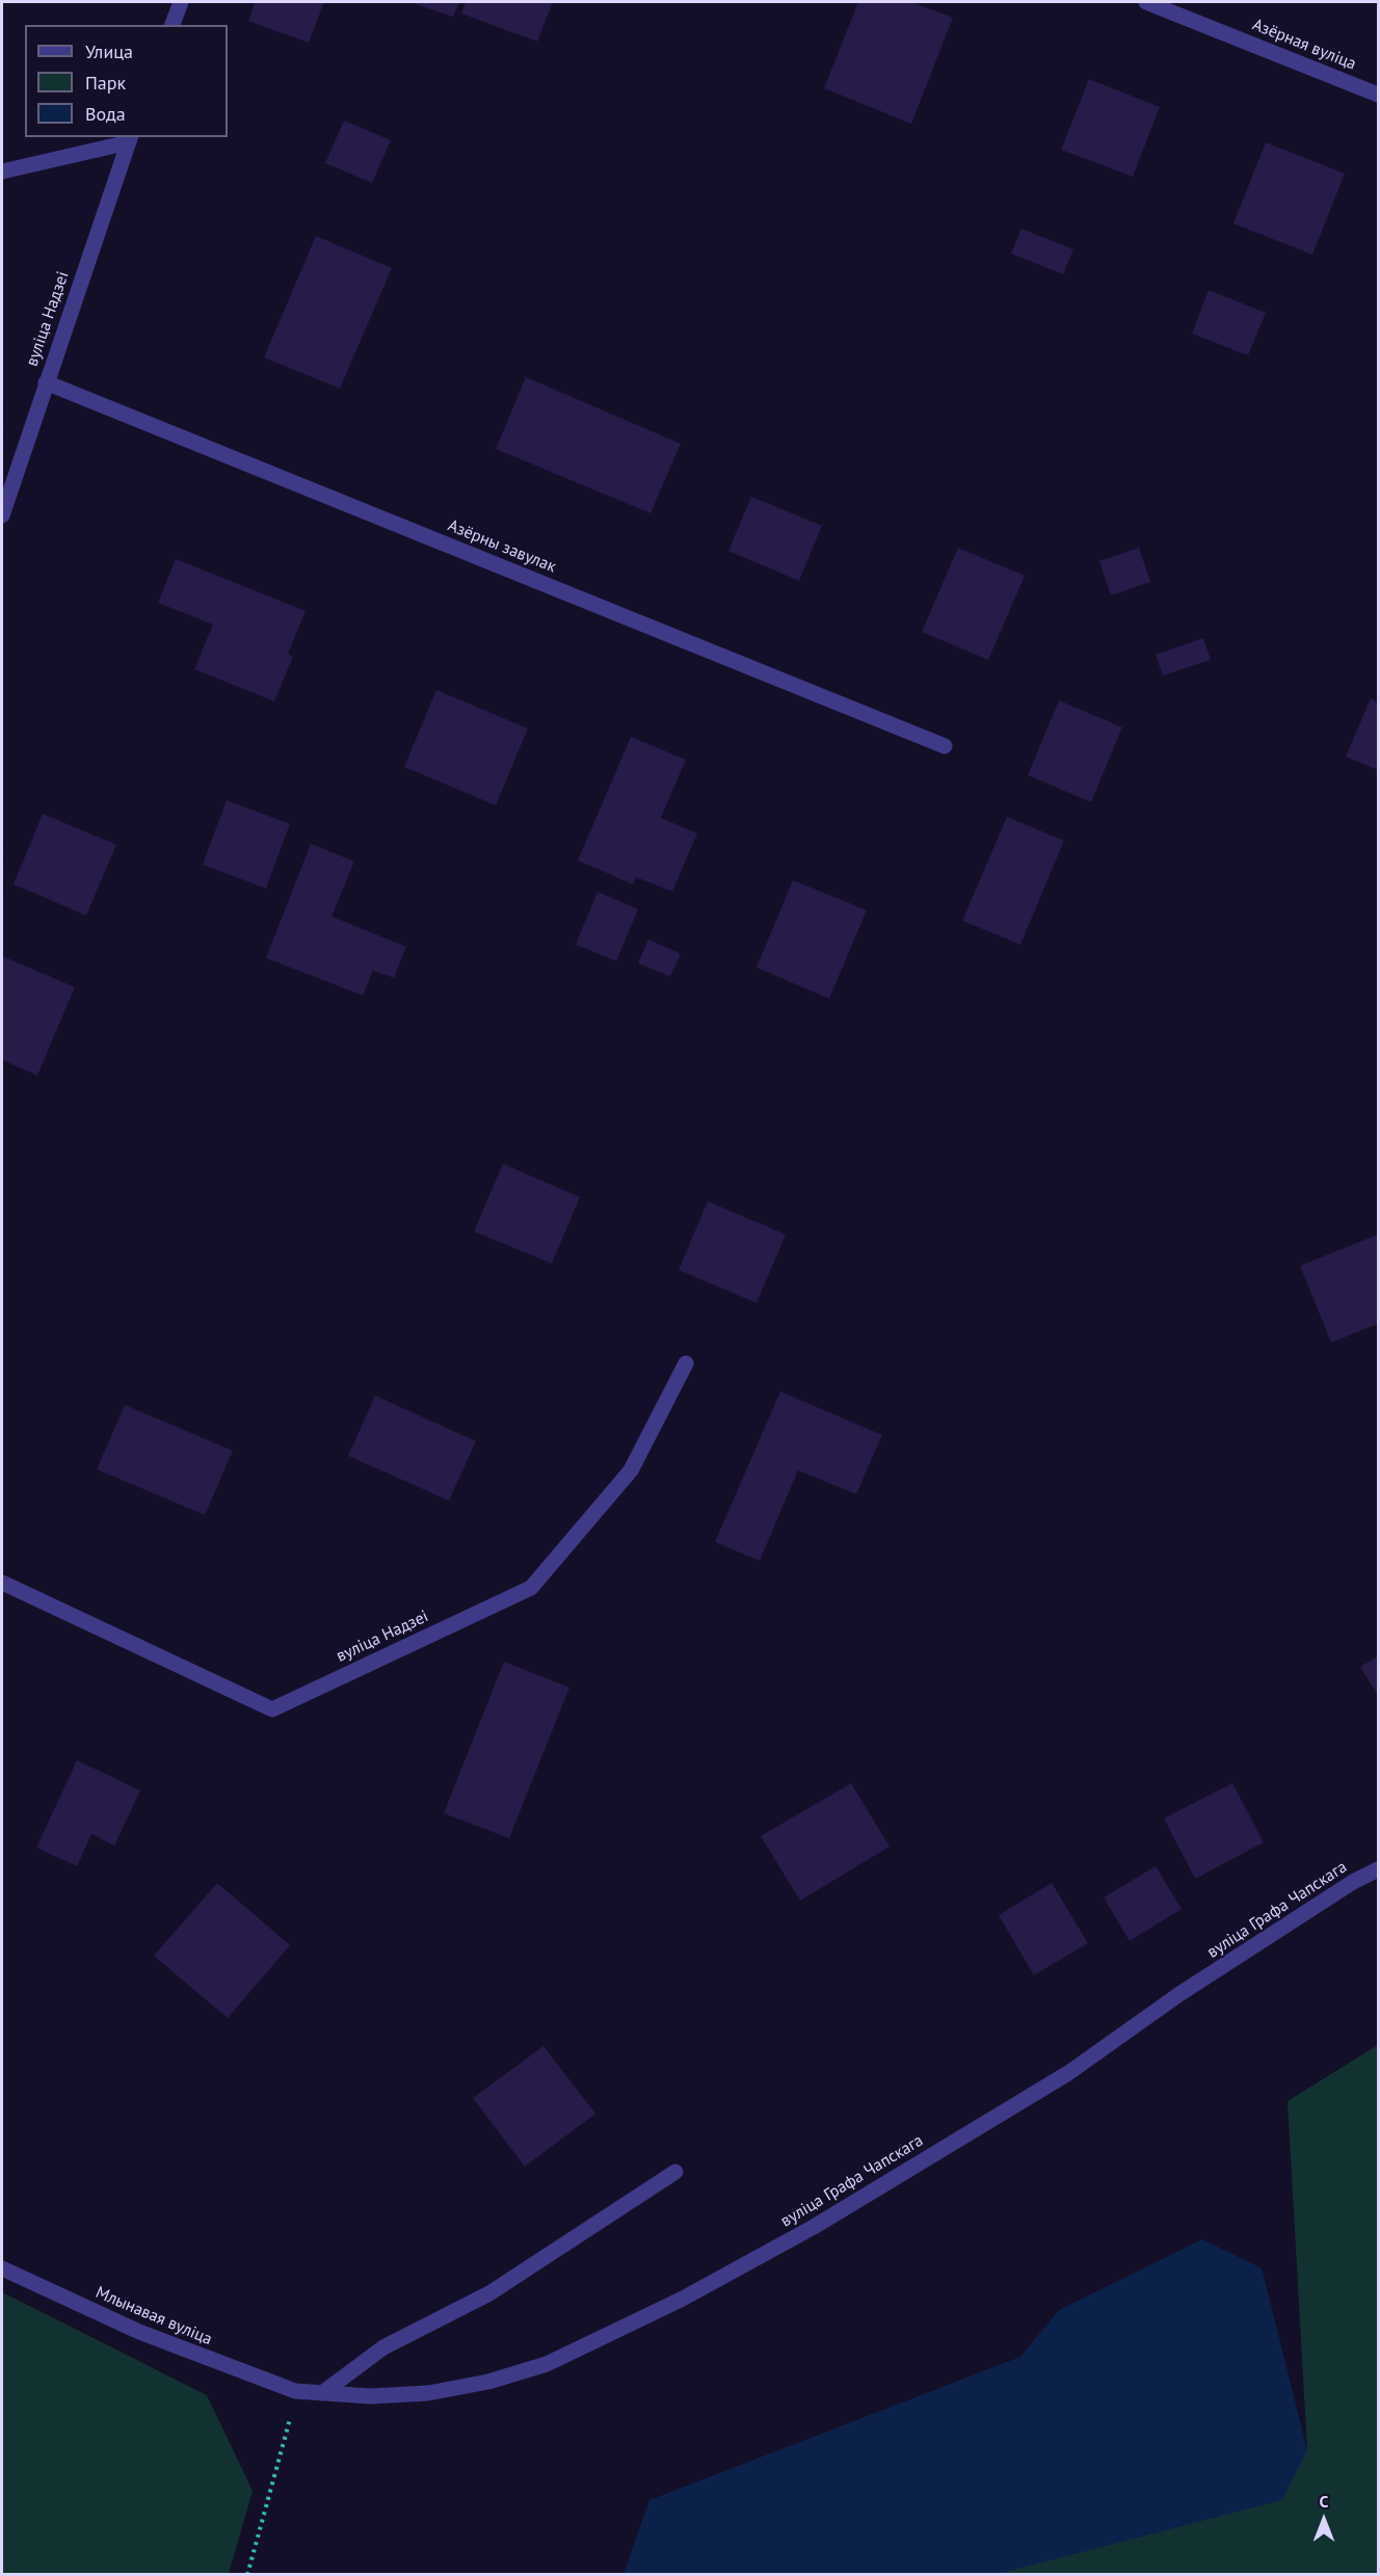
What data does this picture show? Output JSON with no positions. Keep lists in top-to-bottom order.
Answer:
{
  "streets": {
    "street": [
      "Азёрная вуліца",
      "вуліца Надзеі",
      "Азёрны завулак",
      "вуліца Графа Чапскага",
      "Млынавая вуліца"
    ]
  },
  "crossings": [
    ["вуліца Надзеі", "Азёрны завулак"],
    ["вуліца Графа Чапскага", "Млынавая вуліца"]
  ],
  "legend": ["Улица", "Парк", "Вода"],
  "north": "top"
}
